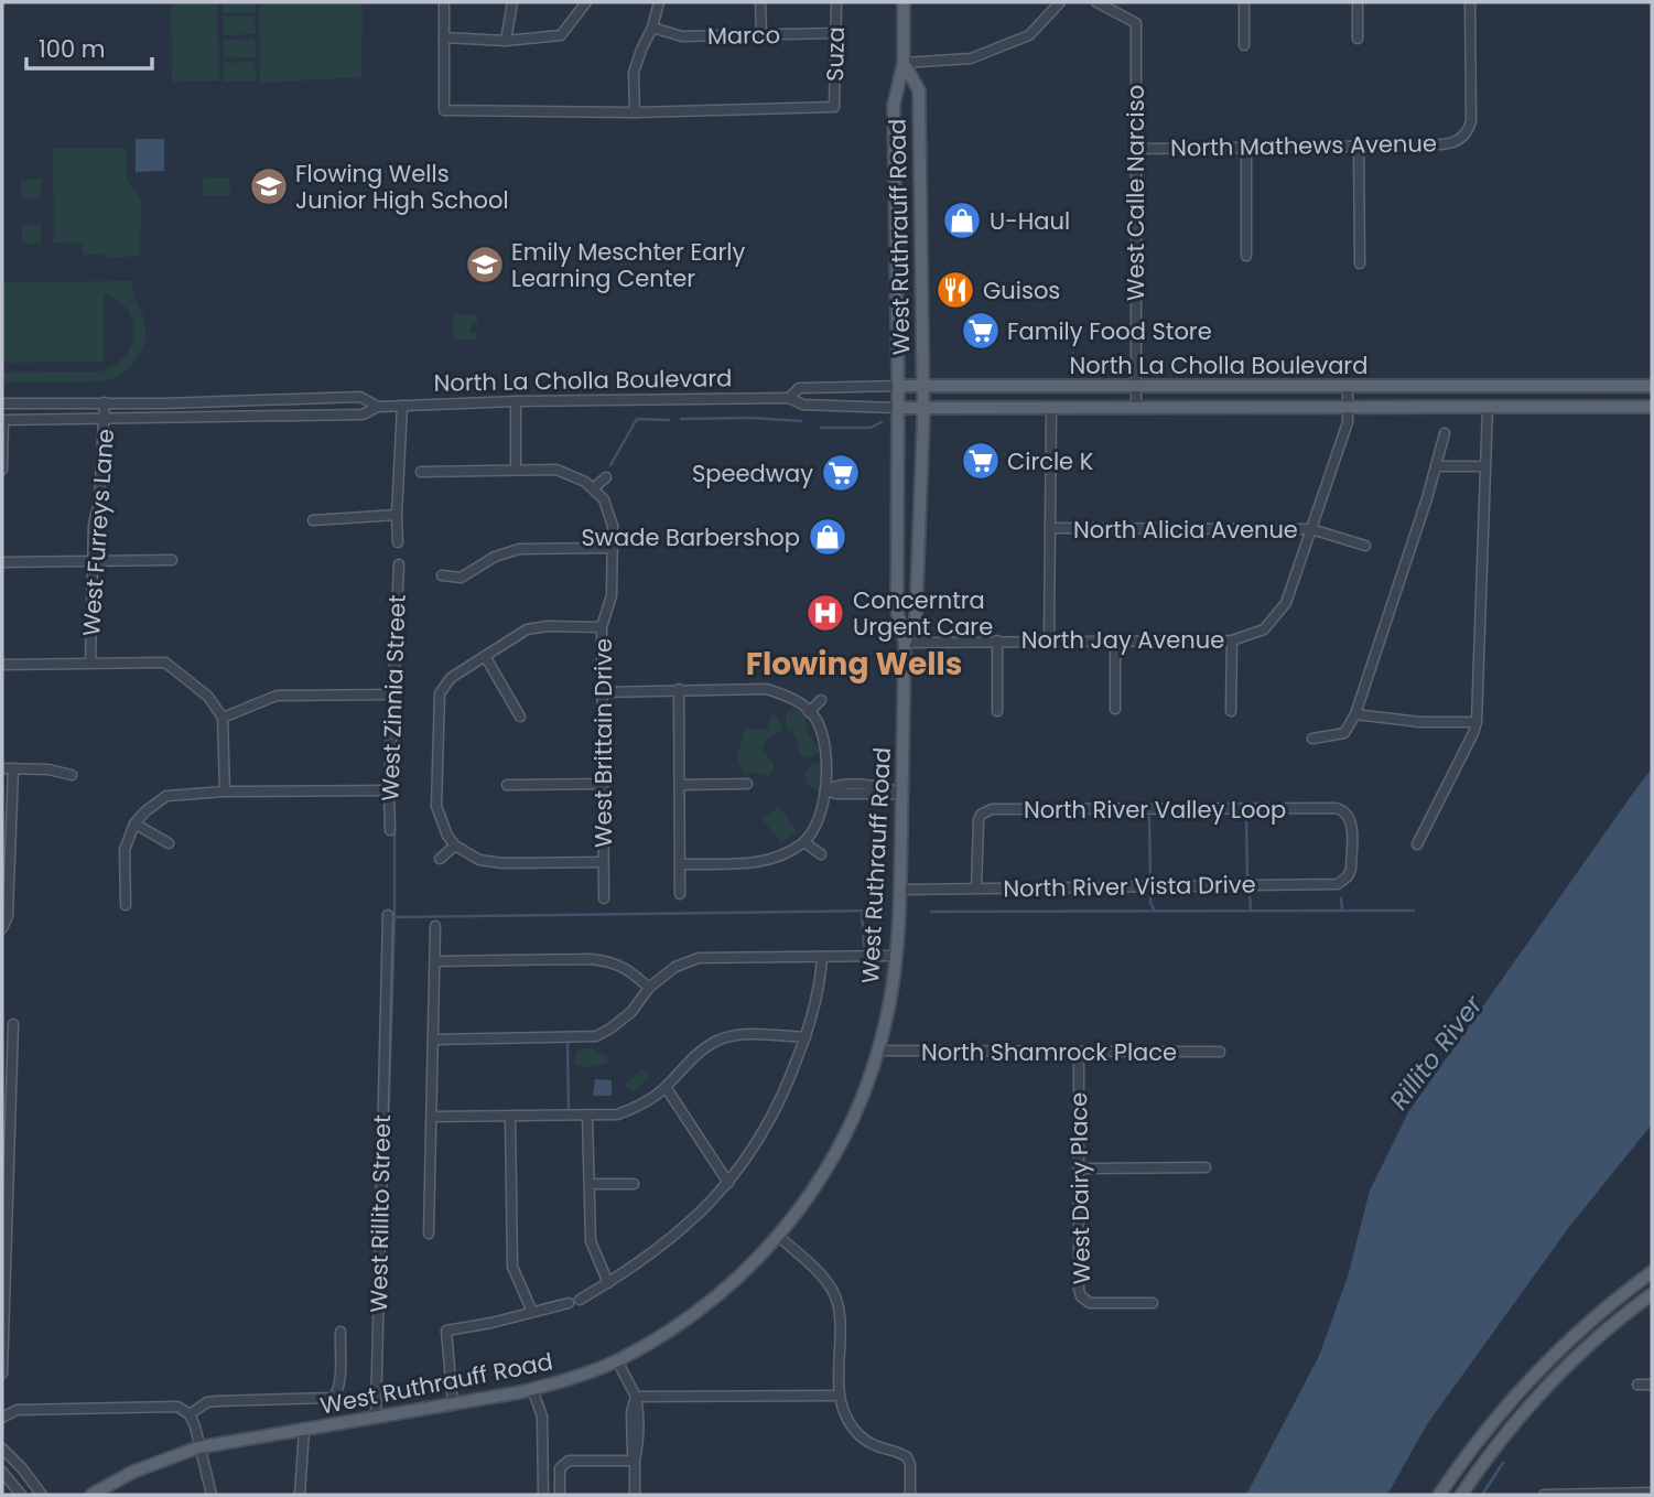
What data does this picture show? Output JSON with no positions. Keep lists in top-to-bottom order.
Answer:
{
  "streets": {
    "main road": ["West Ruthrauff Road", "North La Cholla Boulevard"],
    "street": [
      "Marco",
      "Suza",
      "North Mathews Avenue",
      "West Calle Narciso",
      "North Alicia Avenue",
      "West Furreys Lane",
      "North Jay Avenue",
      "West Zinnia Street",
      "West Brittain Drive",
      "North River Valley Loop",
      "North River Vista Drive",
      "North Shamrock Place",
      "West Dairy Place",
      "West Rillito Street"
    ]
  },
  "crossings": [
    ["Marco", "Suza"],
    ["North Mathews Avenue", "West Calle Narciso"],
    ["West Calle Narciso", "North La Cholla Boulevard"],
    ["West Ruthrauff Road", "North La Cholla Boulevard"],
    ["West Ruthrauff Road", "North Jay Avenue"],
    ["West Ruthrauff Road", "North River Vista Drive"],
    ["West Ruthrauff Road", "North Shamrock Place"],
    ["West Ruthrauff Road", "West Rillito Street"],
    ["North La Cholla Boulevard", "West Furreys Lane"],
    ["North La Cholla Boulevard", "North Jay Avenue"],
    ["North Alicia Avenue", "North Jay Avenue"],
    ["North River Valley Loop", "North River Vista Drive"],
    ["North Shamrock Place", "West Dairy Place"]
  ],
  "districts": ["Flowing Wells"],
  "water": ["Rillito River"],
  "places": {
    "school or university": ["Flowing Wells Junior High School", "Emily Meschter Early Learning Center"],
    "shop": ["U-Haul", "Swade Barbershop"],
    "restaurant": ["Guisos"],
    "supermarket": ["Family Food Store", "Circle K", "Speedway"],
    "hospital": ["Concerntra Urgent Care"]
  },
  "scale_bar": "100 m"
}
